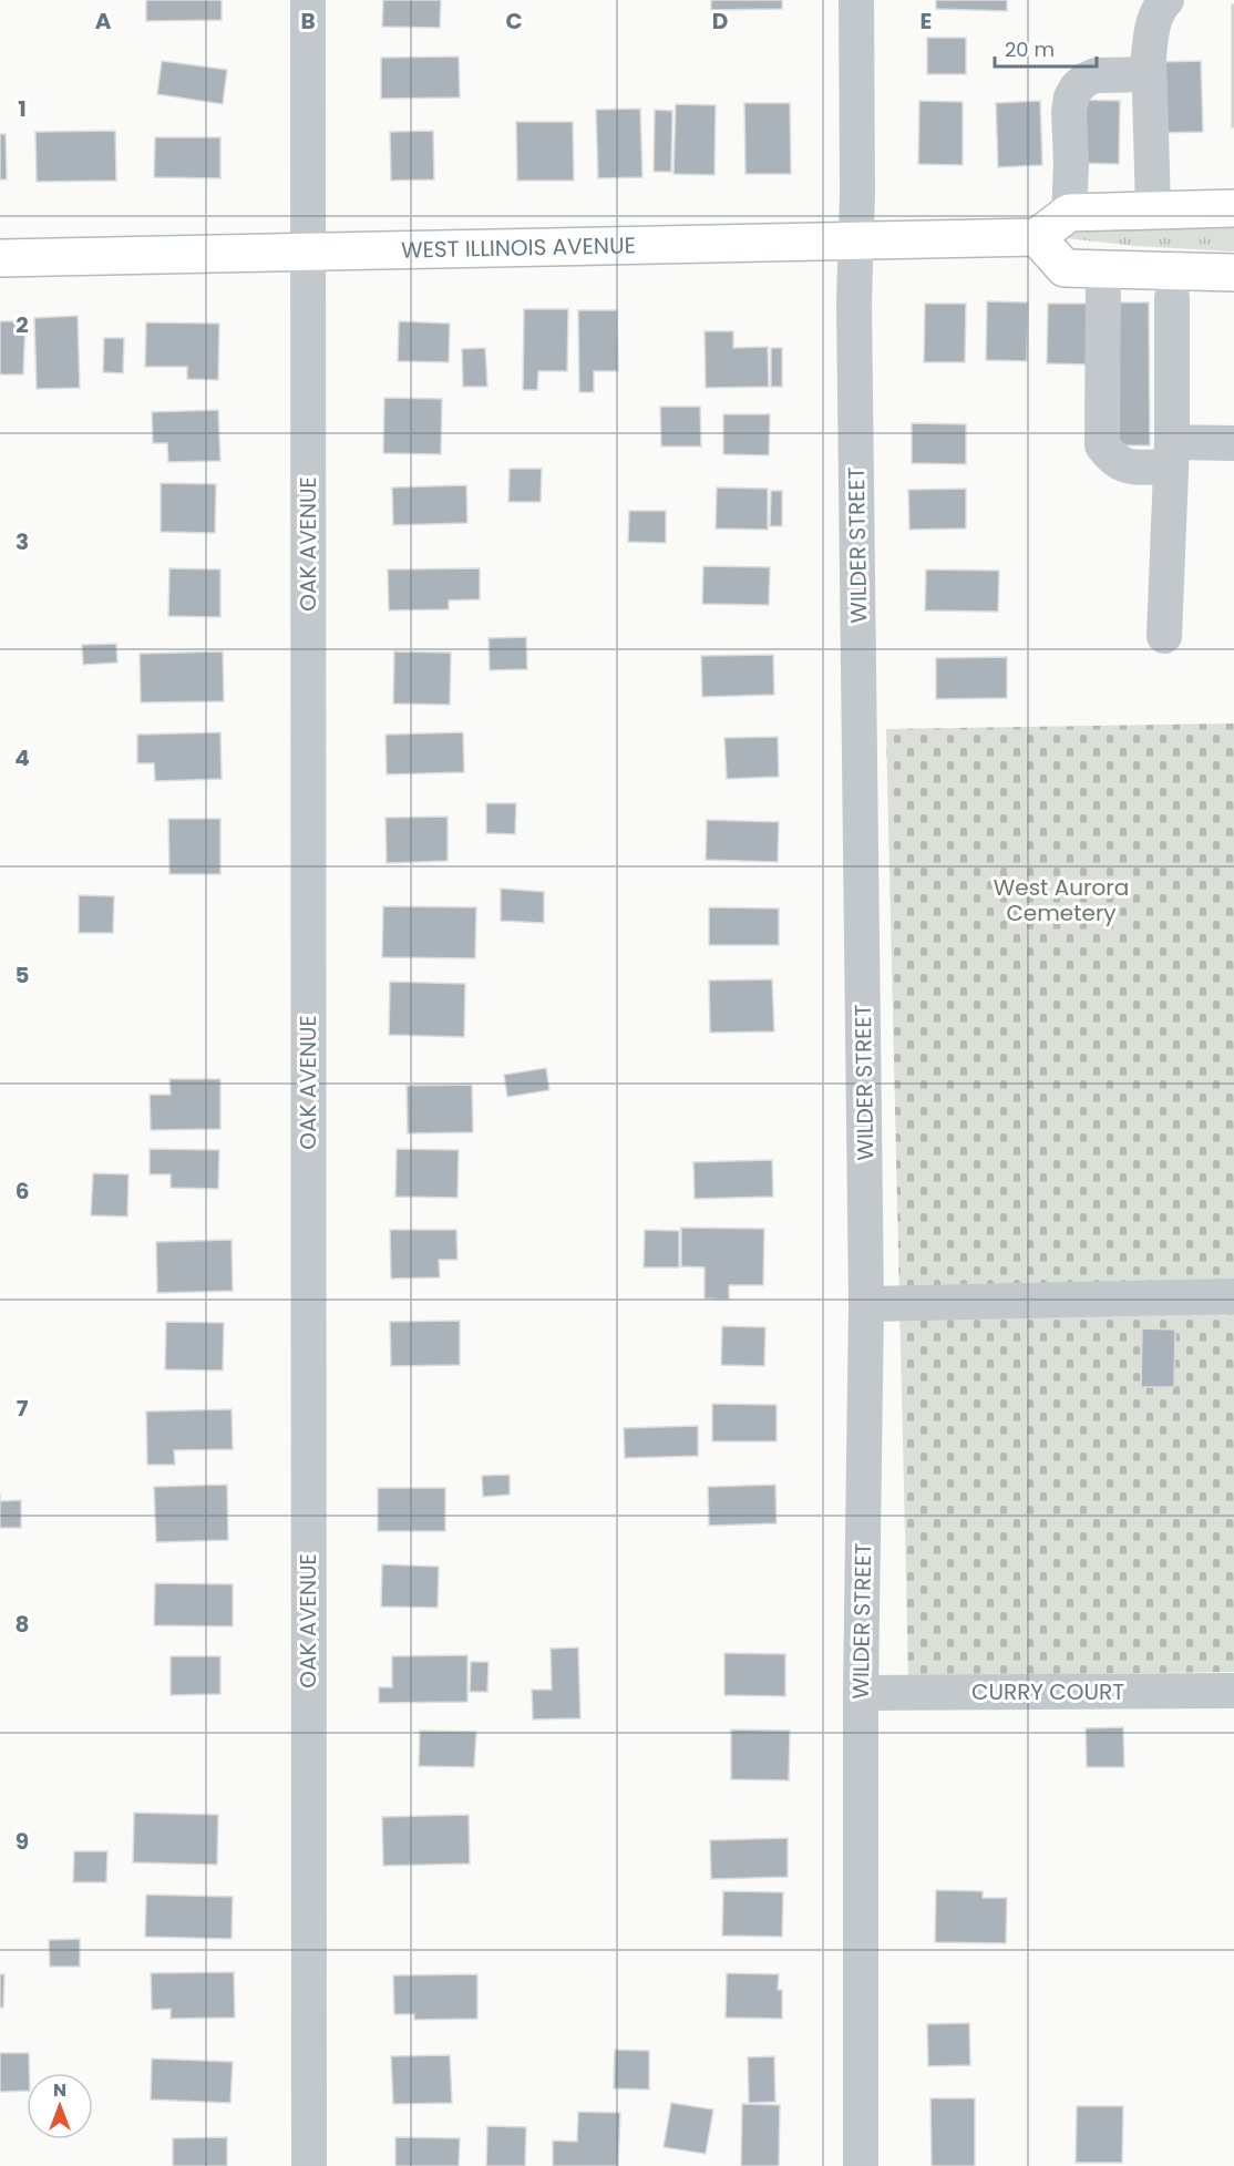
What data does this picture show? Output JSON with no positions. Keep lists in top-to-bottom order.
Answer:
{
  "streets": {
    "main road": ["WEST ILLINOIS AVENUE"],
    "street": ["OAK AVENUE", "WILDER STREET", "CURRY COURT"]
  },
  "crossings": [
    ["WEST ILLINOIS AVENUE", "OAK AVENUE"],
    ["WEST ILLINOIS AVENUE", "WILDER STREET"],
    ["WILDER STREET", "CURRY COURT"]
  ],
  "parks": ["West Aurora Cemetery"],
  "scale_bar": "20 m",
  "north": "top",
  "grid": {
    "columns": [
      "A",
      "B",
      "C",
      "D",
      "E"
    ],
    "rows": [
      "1",
      "2",
      "3",
      "4",
      "5",
      "6",
      "7",
      "8",
      "9"
    ]
  }
}
